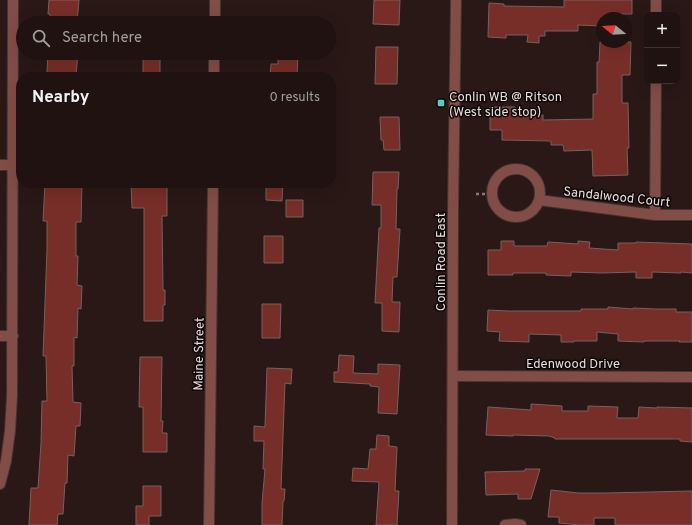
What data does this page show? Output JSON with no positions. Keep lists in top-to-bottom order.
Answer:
{
  "streets": {
    "street": [
      "Sandalwood Court",
      "Conlin Road East",
      "Maine Street",
      "Edenwood Drive"
    ]
  },
  "crossings": [
    ["Conlin Road East", "Edenwood Drive"]
  ],
  "places": {
    "transit": ["Conlin WB @ Ritson (West side stop)"]
  },
  "north": "left",
  "page": {
    "map_buttons": ["+", "−"],
    "search": "Search here",
    "heading": ["Nearby", "0 results"]
  }
}
